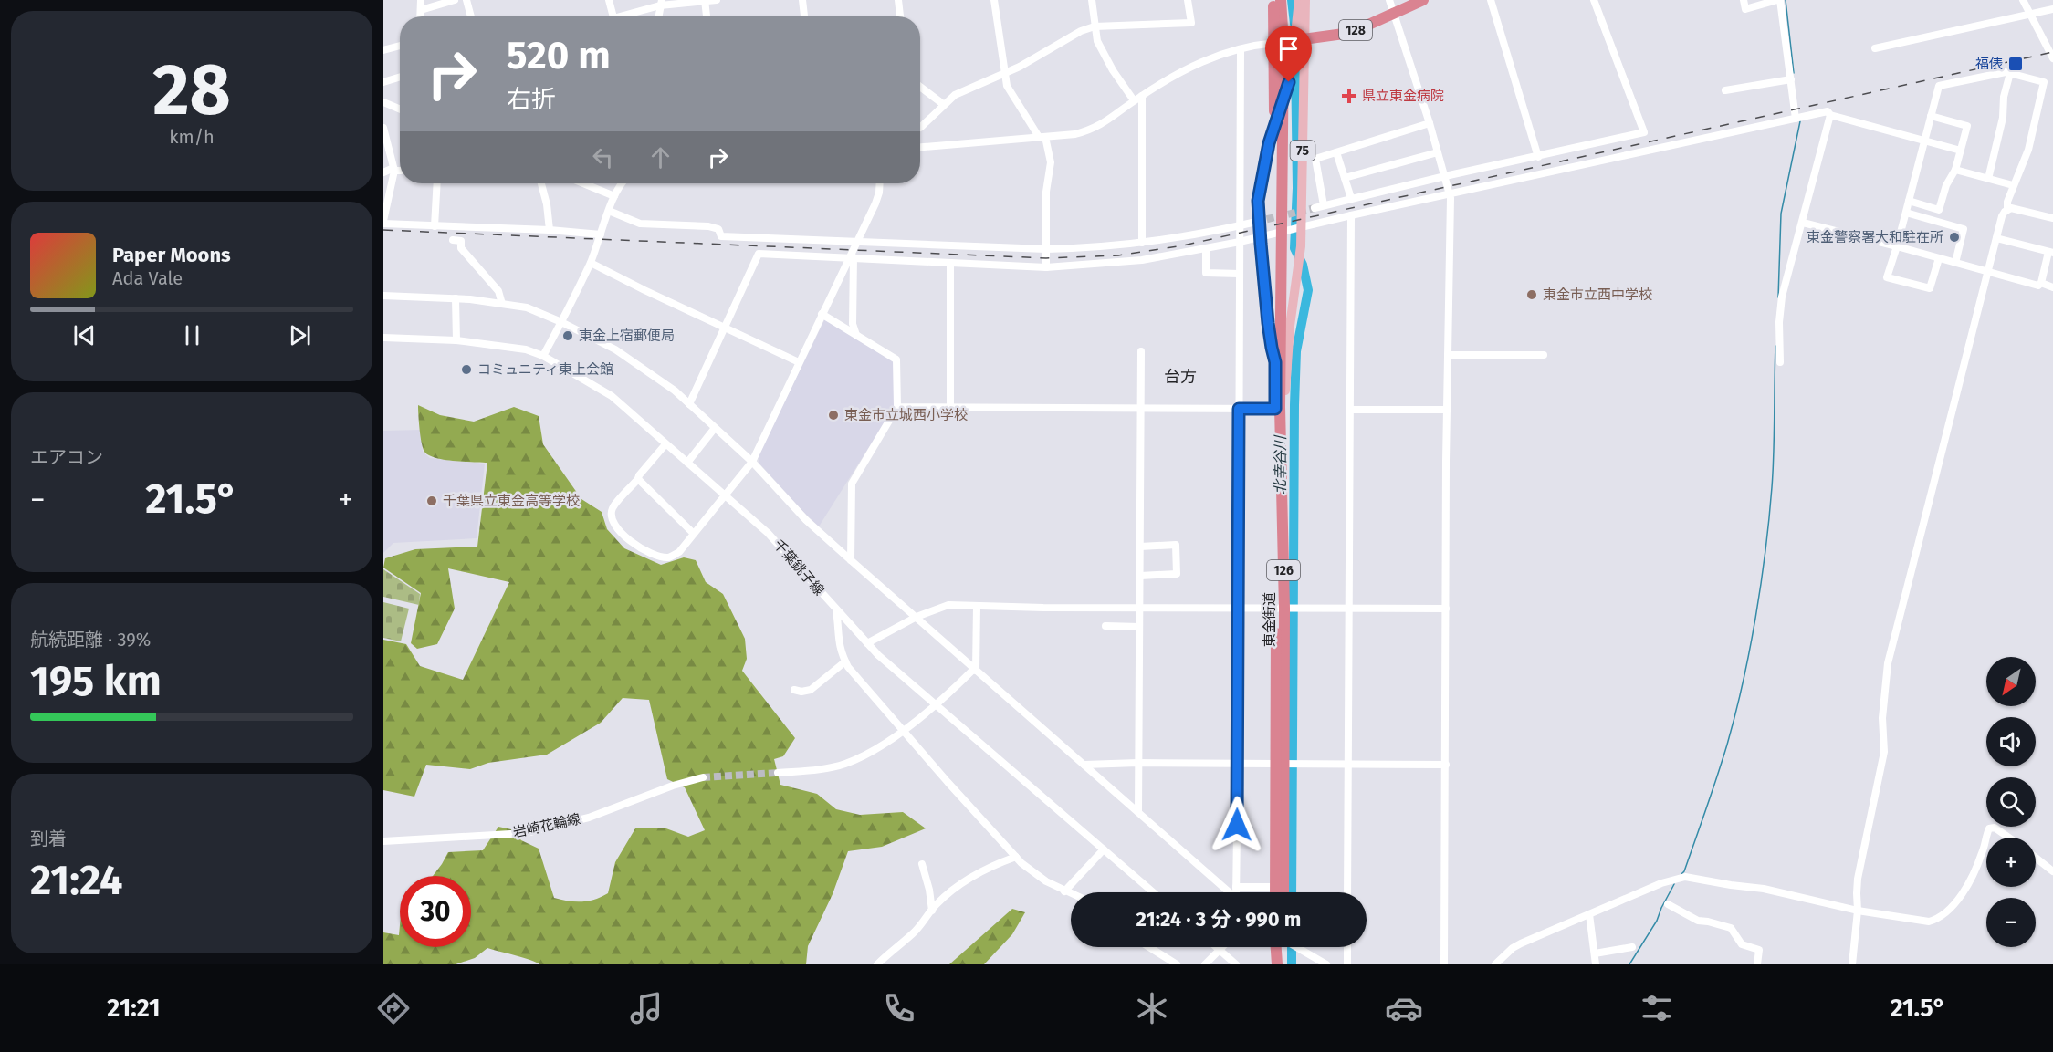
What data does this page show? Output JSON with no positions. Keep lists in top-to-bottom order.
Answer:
{
  "streets": {
    "highway": ["128", "126", "東金街道"],
    "main road": ["75"],
    "street": ["千葉銚子線", "岩崎花輪線"]
  },
  "crossings": [
    ["128", "126"],
    ["128", "東金街道"],
    ["75", "東金街道"],
    ["126", "東金街道"]
  ],
  "districts": ["台方"],
  "water": ["北幸谷川"],
  "places": {
    "transit": ["福俵"],
    "health": ["県立東金病院"],
    "other": [
      "東金警察署大和駐在所",
      "東金市立西中学校",
      "東金上宿郵便局",
      "コミュニティ東上会館",
      "東金市立城西小学校",
      "千葉県立東金高等学校"
    ]
  },
  "north": "bottom left",
  "page": {
    "tile": [
      ["28", "km/h"],
      "エアコン",
      ["航続距離 · 39%", "195 km"],
      ["到着", "21:24"]
    ],
    "turn": ["520 m", "右折"],
    "song": ["Paper Moons", "Ada Vale"],
    "heat": ["−", "21.5°", "+"],
    "map_buttons": ["+", "−"],
    "limit": "30",
    "trip": "21:24 · 3 分 · 990 m",
    "tabs": ["21:21", "21.5°"]
  }
}
